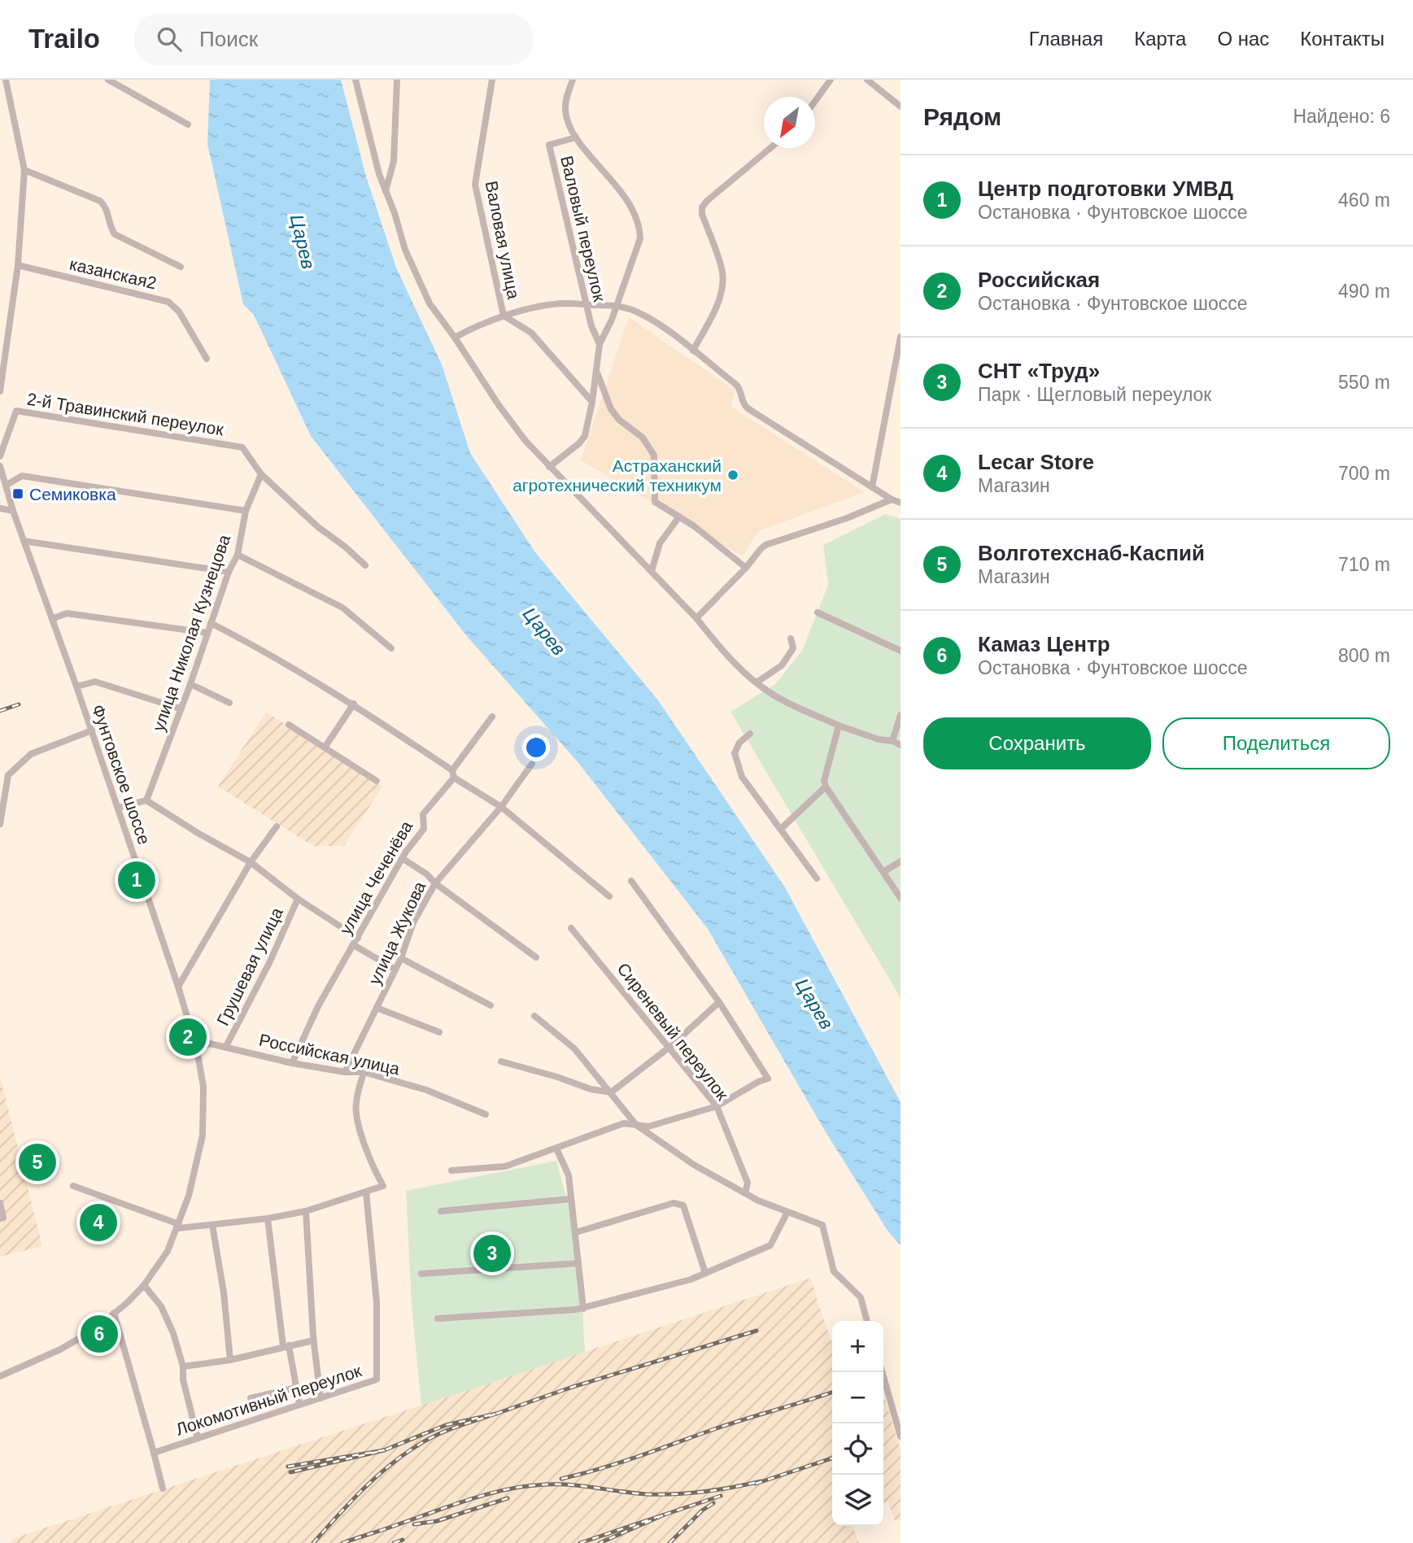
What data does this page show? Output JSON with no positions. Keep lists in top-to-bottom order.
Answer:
{
  "streets": {
    "street": [
      "Валовый переулок",
      "Валовая улица",
      "казанская2",
      "2-й Травинский переулок",
      "улица Николая Кузнецова",
      "Фунтовское шоссе",
      "улица Чеченёва",
      "улица Жукова",
      "Грушевая улица",
      "Сиреневый переулок",
      "Российская улица",
      "Локомотивный переулок"
    ]
  },
  "crossings": [
    ["2-й Травинский переулок", "улица Николая Кузнецова"],
    ["Фунтовское шоссе", "Российская улица"],
    ["улица Чеченёва", "Российская улица"],
    ["улица Жукова", "Российская улица"],
    ["Грушевая улица", "Российская улица"]
  ],
  "water": ["Царев"],
  "places": {
    "other": ["Астраханский агротехнический техникум"],
    "transit": ["Семиковка"]
  },
  "north": "bottom left",
  "page": {
    "header": "Trailo",
    "search": "Поиск",
    "nav": [
      "Главная",
      "Карта",
      "О нас",
      "Контакты"
    ],
    "heading": ["Рядом", "Найдено: 6"],
    "list": [
      {
        "mark": "1",
        "name": "Центр подготовки УМВД",
        "note": "Остановка · Фунтовское шоссе",
        "value": "460 m"
      },
      {
        "mark": "2",
        "name": "Российская",
        "note": "Остановка · Фунтовское шоссе",
        "value": "490 m"
      },
      {
        "mark": "3",
        "name": "СНТ «Труд»",
        "note": "Парк · Щегловый переулок",
        "value": "550 m"
      },
      {
        "mark": "4",
        "name": "Lecar Store",
        "note": "Магазин",
        "value": "700 m"
      },
      {
        "mark": "5",
        "name": "Волготехснаб-Каспий",
        "note": "Магазин",
        "value": "710 m"
      },
      {
        "mark": "6",
        "name": "Камаз Центр",
        "note": "Остановка · Фунтовское шоссе",
        "value": "800 m"
      }
    ],
    "buttons": ["Сохранить", "Поделиться"],
    "pins": [
      "1",
      "2",
      "5",
      "4",
      "3",
      "6"
    ],
    "map_buttons": ["+", "−"]
  }
}
